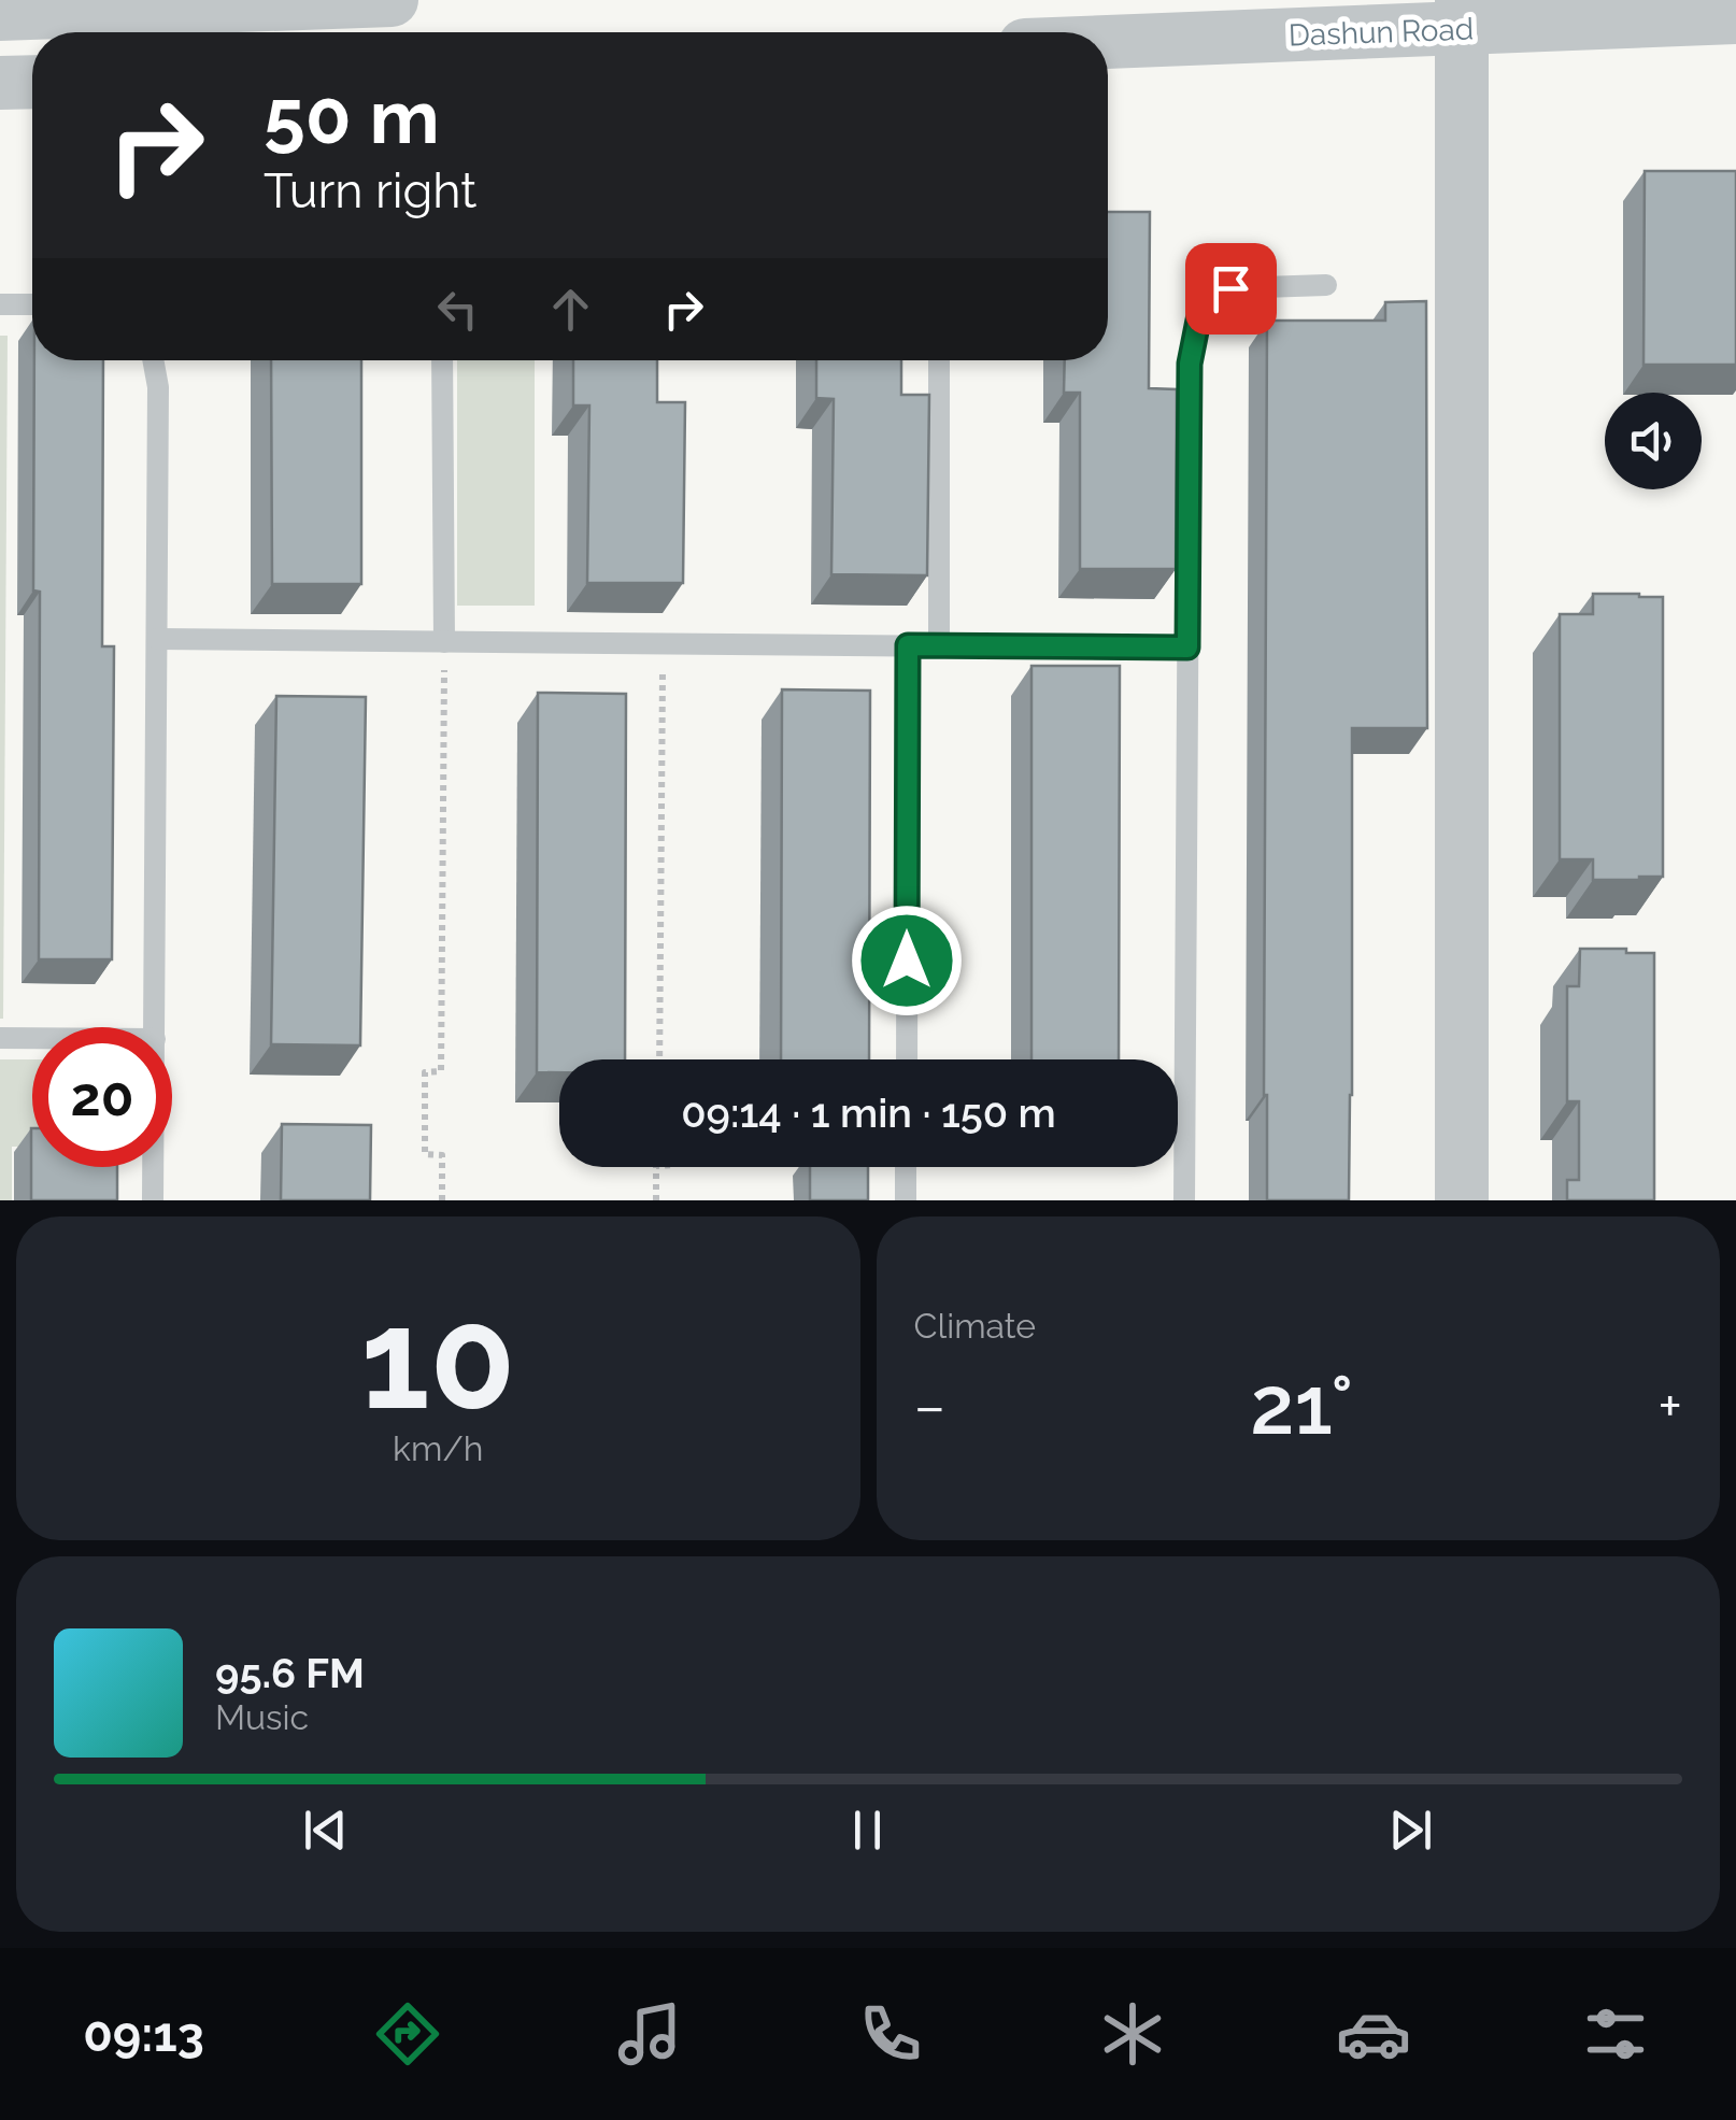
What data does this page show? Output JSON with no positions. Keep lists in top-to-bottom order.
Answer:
{
  "streets": {
    "street": ["Dashun Road"]
  },
  "page": {
    "turn": ["50 m", "Turn right"],
    "limit": "20",
    "trip": "09:14 · 1 min · 150 m",
    "tile": [
      ["10", "km/h"],
      "Climate"
    ],
    "heat": ["−", "21°", "+"],
    "song": ["95.6 FM", "Music"],
    "tabs": "09:13"
  }
}
